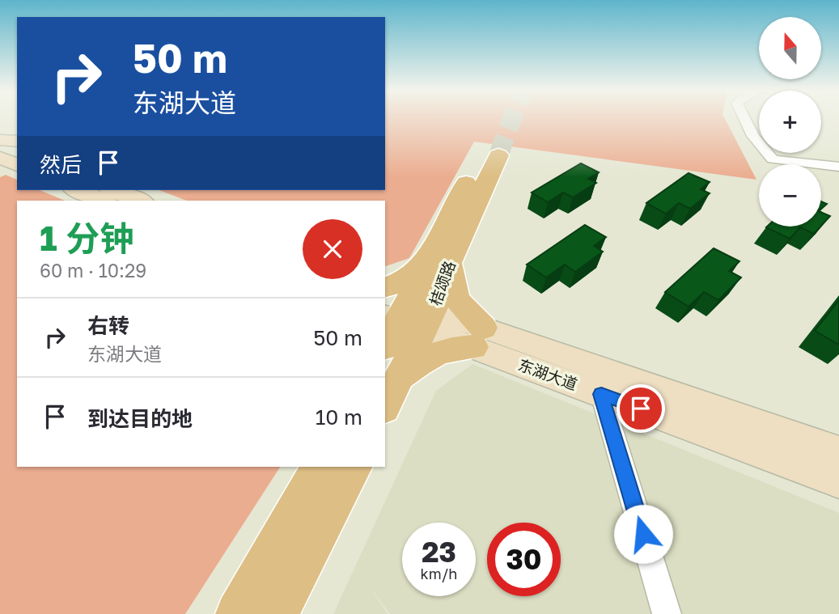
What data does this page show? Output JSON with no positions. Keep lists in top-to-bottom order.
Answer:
{
  "streets": {
    "main road": ["桔颂路", "东湖大道"]
  },
  "crossings": [
    ["桔颂路", "东湖大道"]
  ],
  "north": "top",
  "page": {
    "map_buttons": ["+", "−"],
    "turn": ["50 m", "东湖大道"],
    "then": "然后",
    "heading": ["1 分钟", "60 m · 10:29"],
    "list": [
      {
        "name": "右转",
        "note": "东湖大道",
        "value": "50 m"
      },
      {
        "name": "到达目的地",
        "value": "10 m"
      }
    ],
    "speed": "23 km/h",
    "limit": "30"
  }
}
